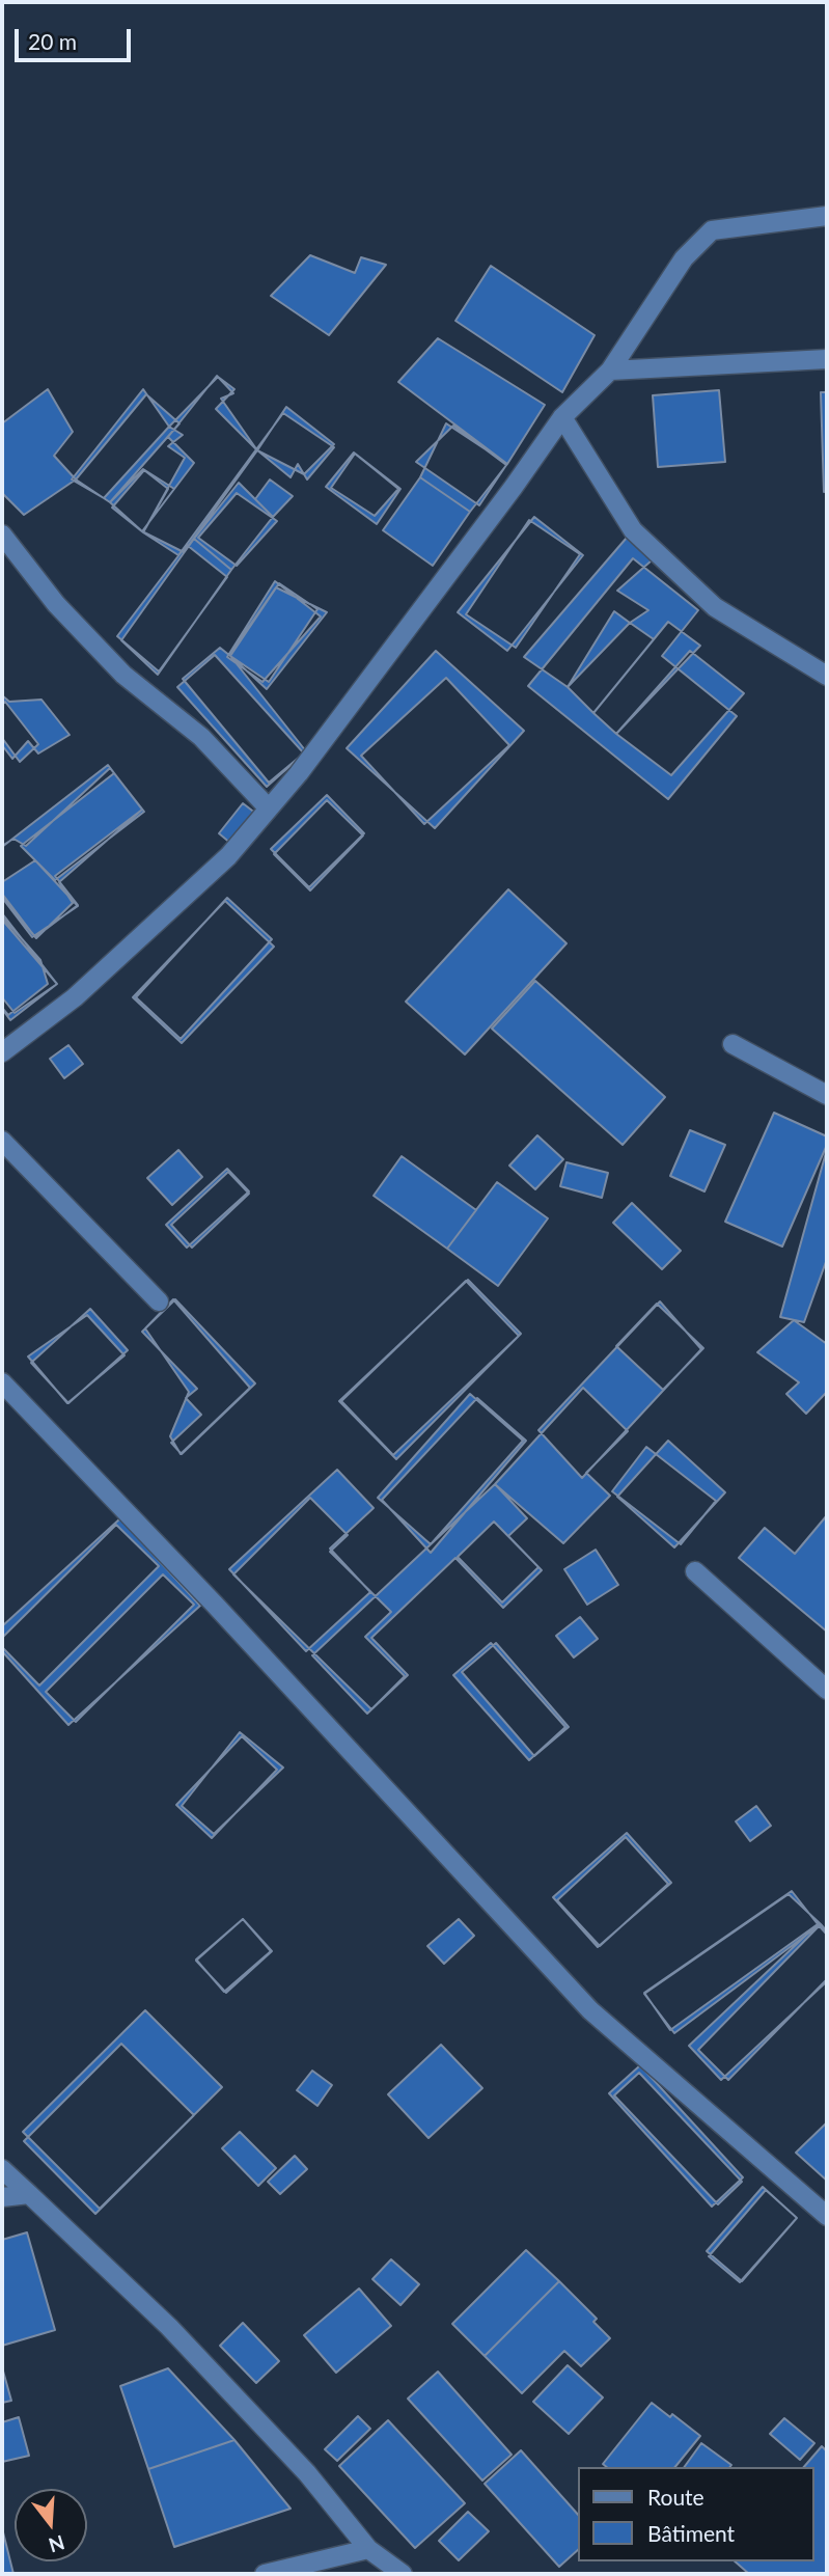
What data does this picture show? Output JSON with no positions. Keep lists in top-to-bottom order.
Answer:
{
  "legend": ["Route", "Bâtiment"],
  "scale_bar": "20 m",
  "north": "bottom"
}
